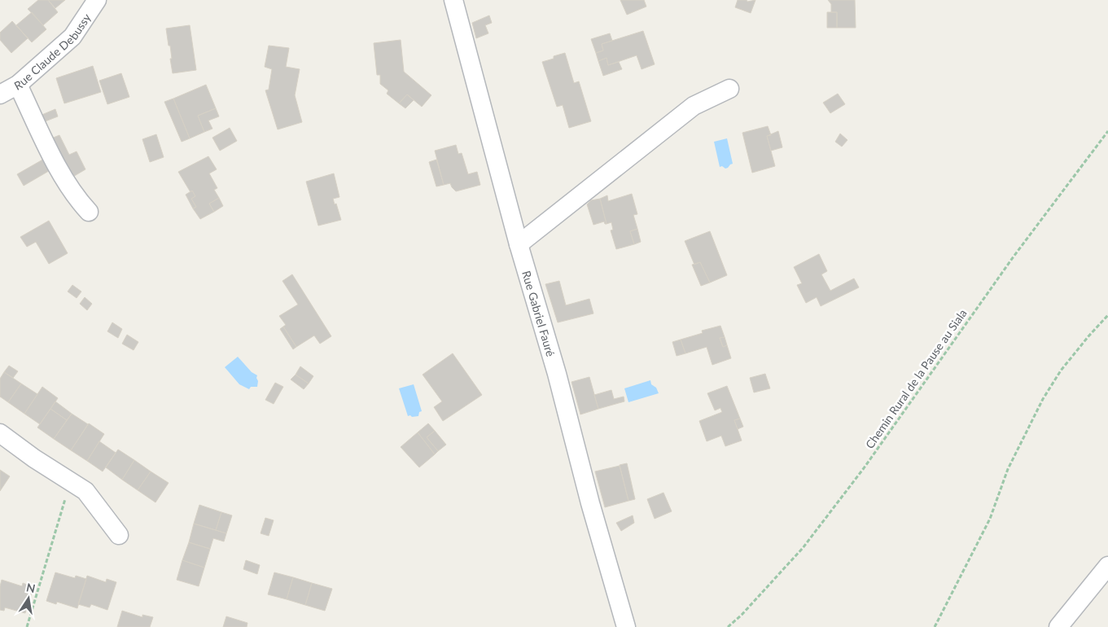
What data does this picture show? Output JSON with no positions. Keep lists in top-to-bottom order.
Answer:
{
  "streets": {
    "street": ["Rue Claude Debussy", "Rue Gabriel Fauré"],
    "path": ["Chemin Rural de la Pause au Siala"]
  },
  "north": "top"
}
